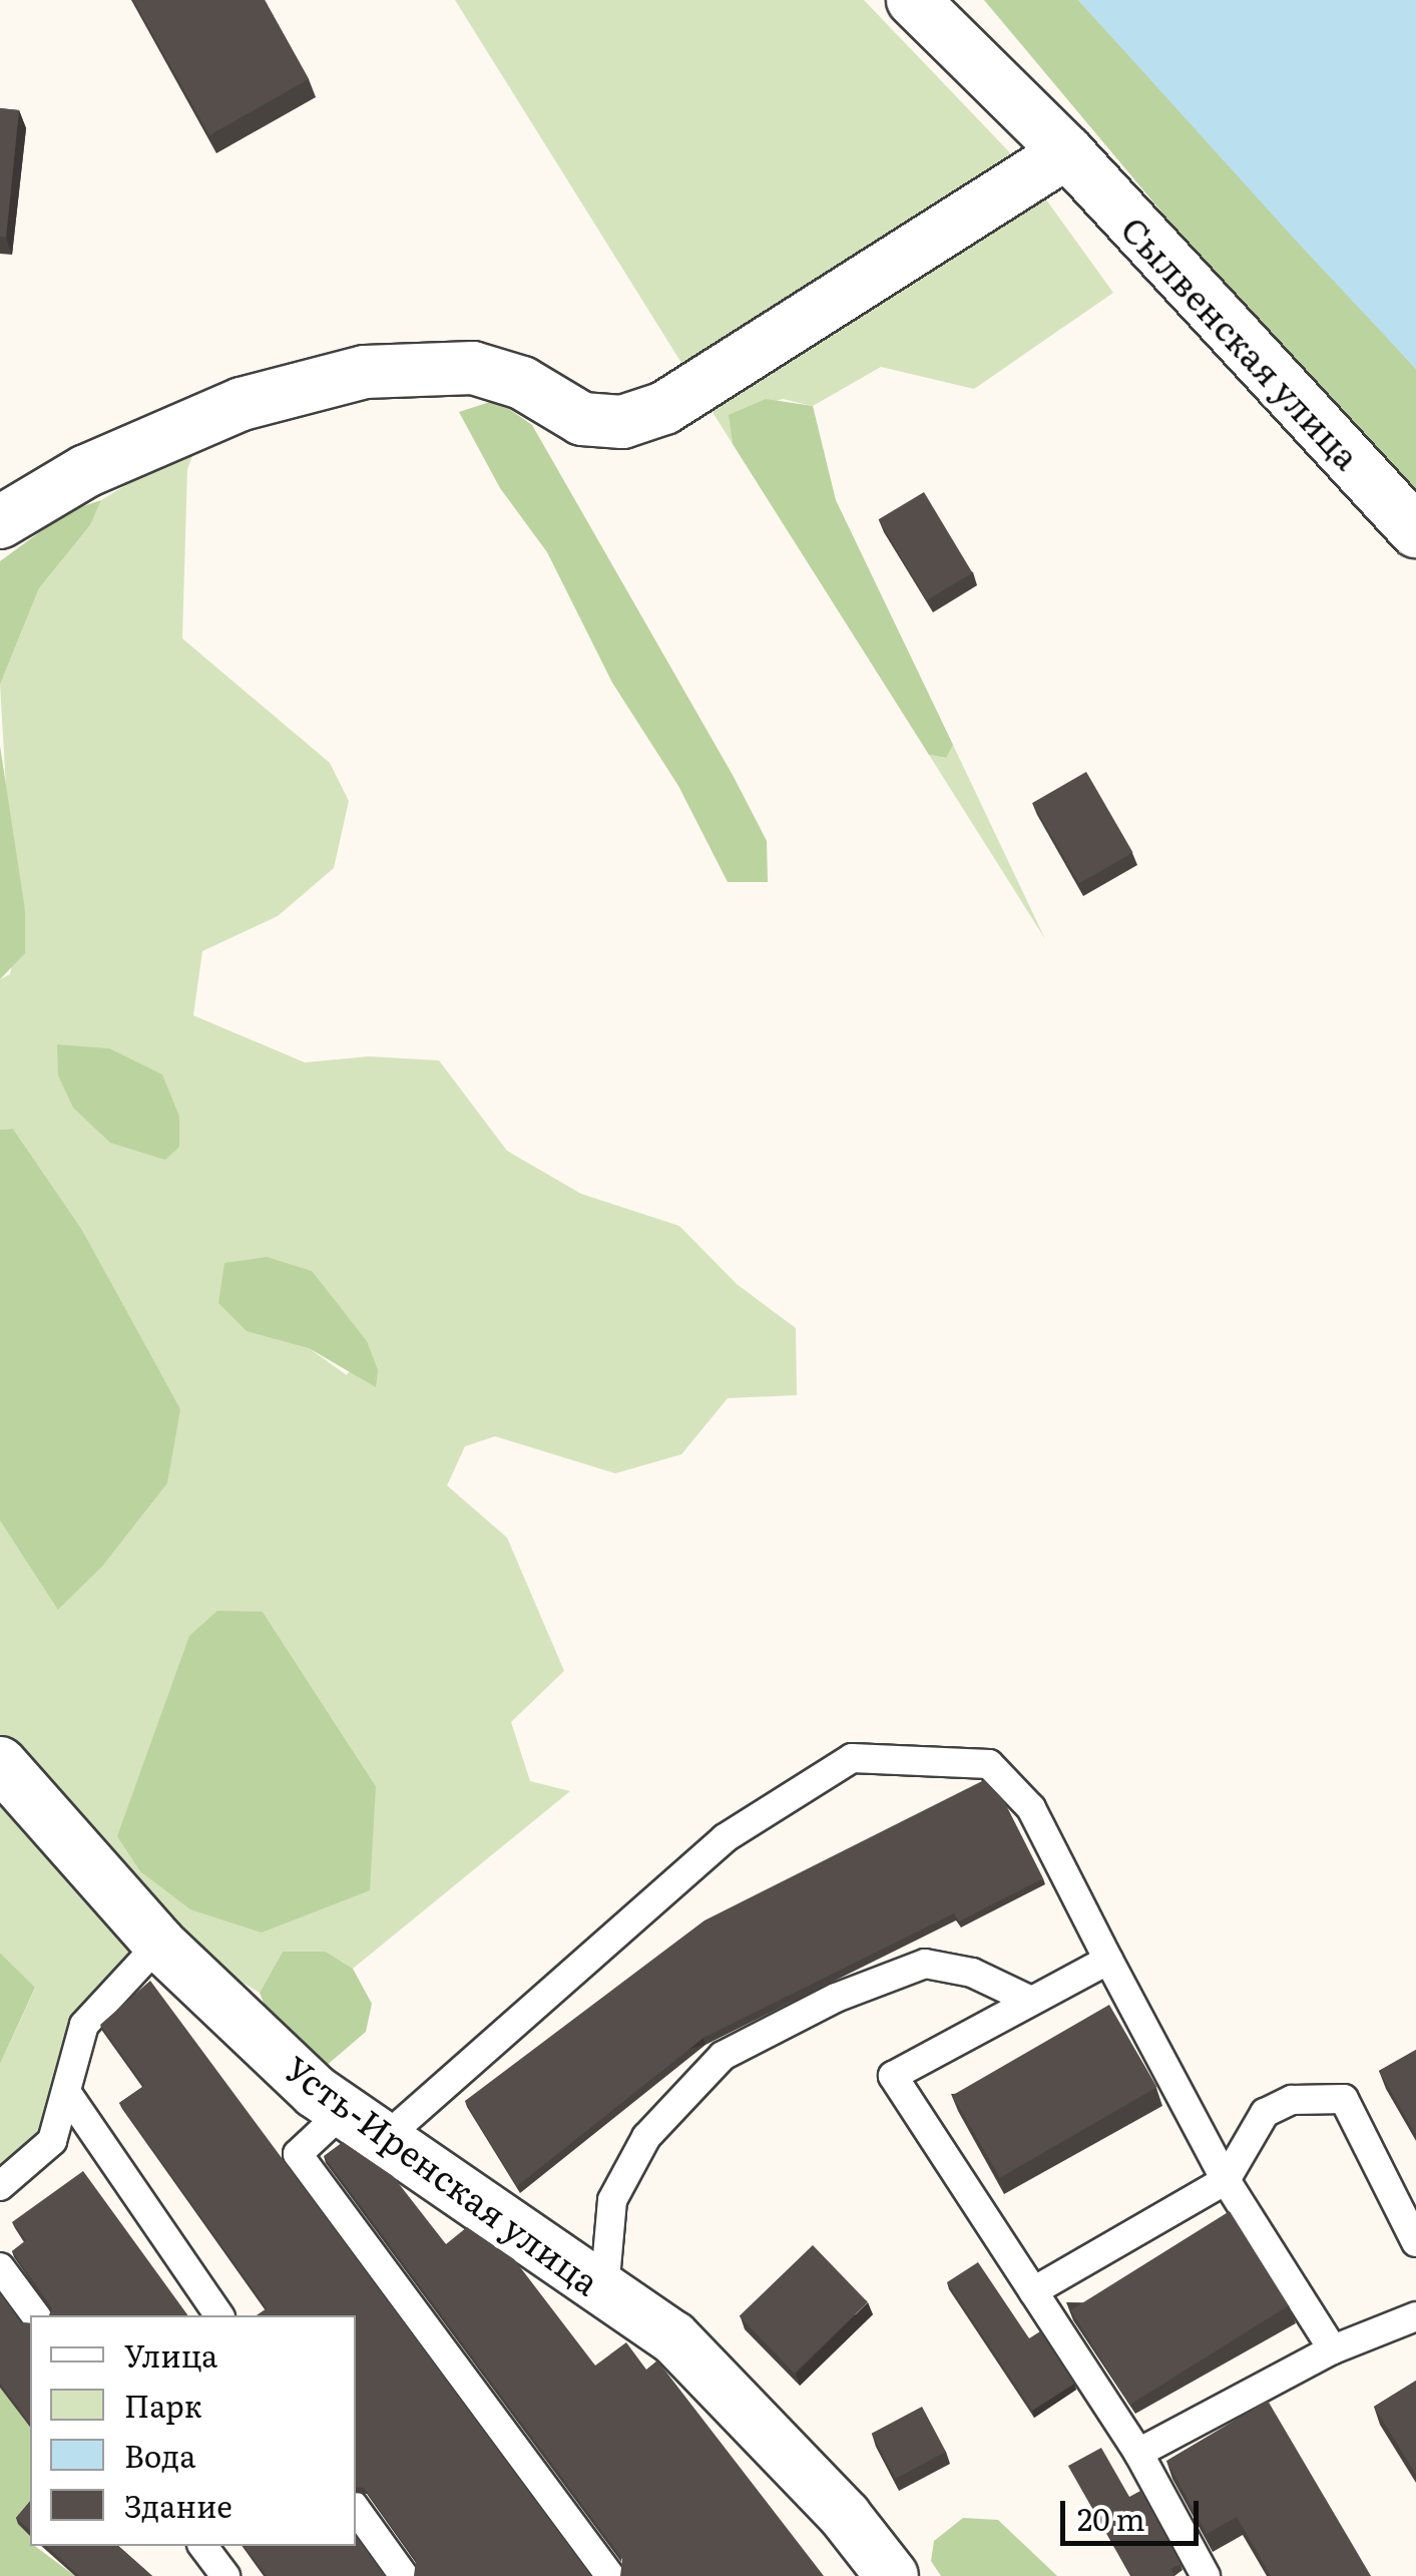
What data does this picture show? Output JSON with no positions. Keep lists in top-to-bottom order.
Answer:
{
  "streets": {
    "street": ["Сылвенская улица", "Усть-Иренская улица"]
  },
  "legend": [
    "Улица",
    "Парк",
    "Вода",
    "Здание"
  ],
  "scale_bar": "20 m"
}
